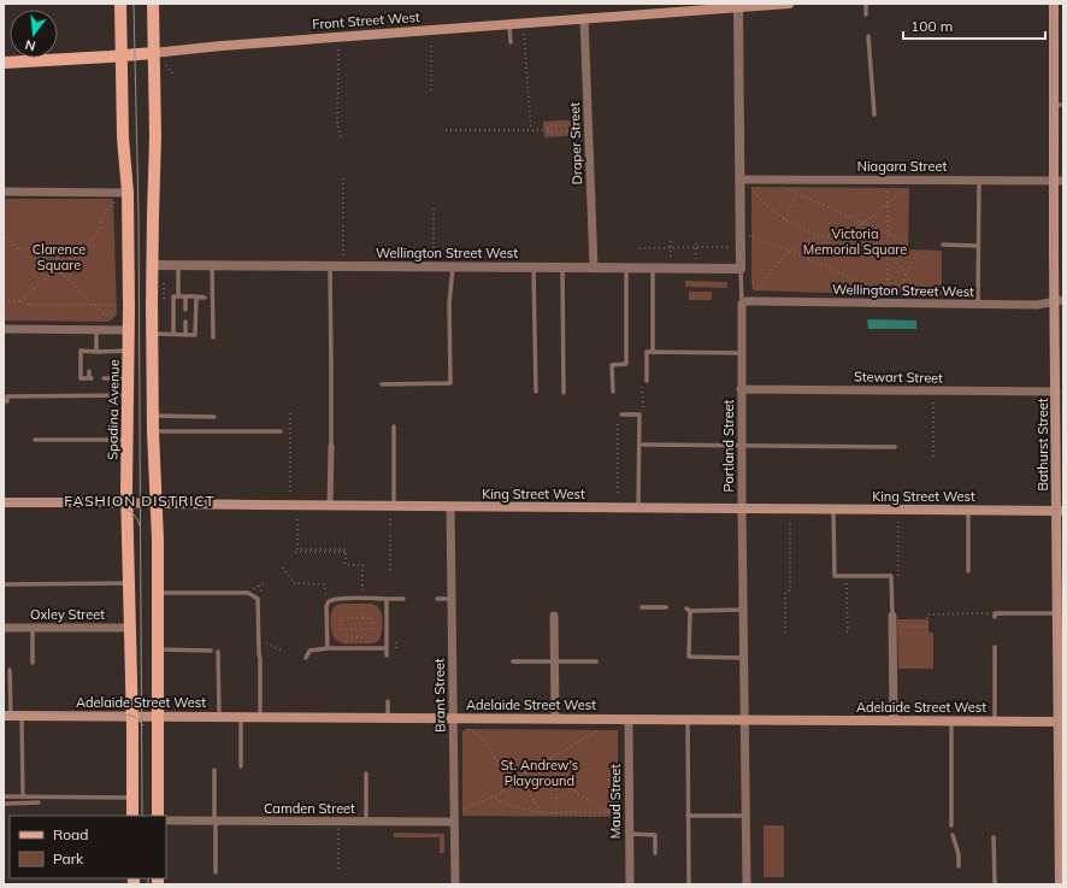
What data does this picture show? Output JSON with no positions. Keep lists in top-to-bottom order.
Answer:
{
  "streets": {
    "main road": [
      "Front Street West",
      "Spadina Avenue",
      "Bathurst Street",
      "King Street West",
      "Adelaide Street West"
    ],
    "street": [
      "Draper Street",
      "Niagara Street",
      "Wellington Street West",
      "Stewart Street",
      "Portland Street",
      "Oxley Street",
      "Brant Street",
      "Maud Street",
      "Camden Street"
    ]
  },
  "crossings": [
    ["Front Street West", "Draper Street"],
    ["Front Street West", "Spadina Avenue"],
    ["Front Street West", "Portland Street"],
    ["Draper Street", "Wellington Street West"],
    ["Niagara Street", "Bathurst Street"],
    ["Niagara Street", "Portland Street"],
    ["Wellington Street West", "Bathurst Street"],
    ["Wellington Street West", "Portland Street"],
    ["Stewart Street", "Bathurst Street"],
    ["Stewart Street", "Portland Street"],
    ["Spadina Avenue", "King Street West"],
    ["Spadina Avenue", "Oxley Street"],
    ["Spadina Avenue", "Adelaide Street West"],
    ["Bathurst Street", "King Street West"],
    ["Bathurst Street", "Adelaide Street West"],
    ["Portland Street", "King Street West"],
    ["Portland Street", "Adelaide Street West"],
    ["King Street West", "Brant Street"],
    ["Brant Street", "Adelaide Street West"],
    ["Brant Street", "Camden Street"],
    ["Adelaide Street West", "Maud Street"]
  ],
  "districts": ["FASHION DISTRICT"],
  "parks": ["Victoria Memorial Square", "Clarence Square", "St. Andrew's Playground"],
  "legend": ["Road", "Park"],
  "scale_bar": "100 m",
  "north": "bottom"
}
